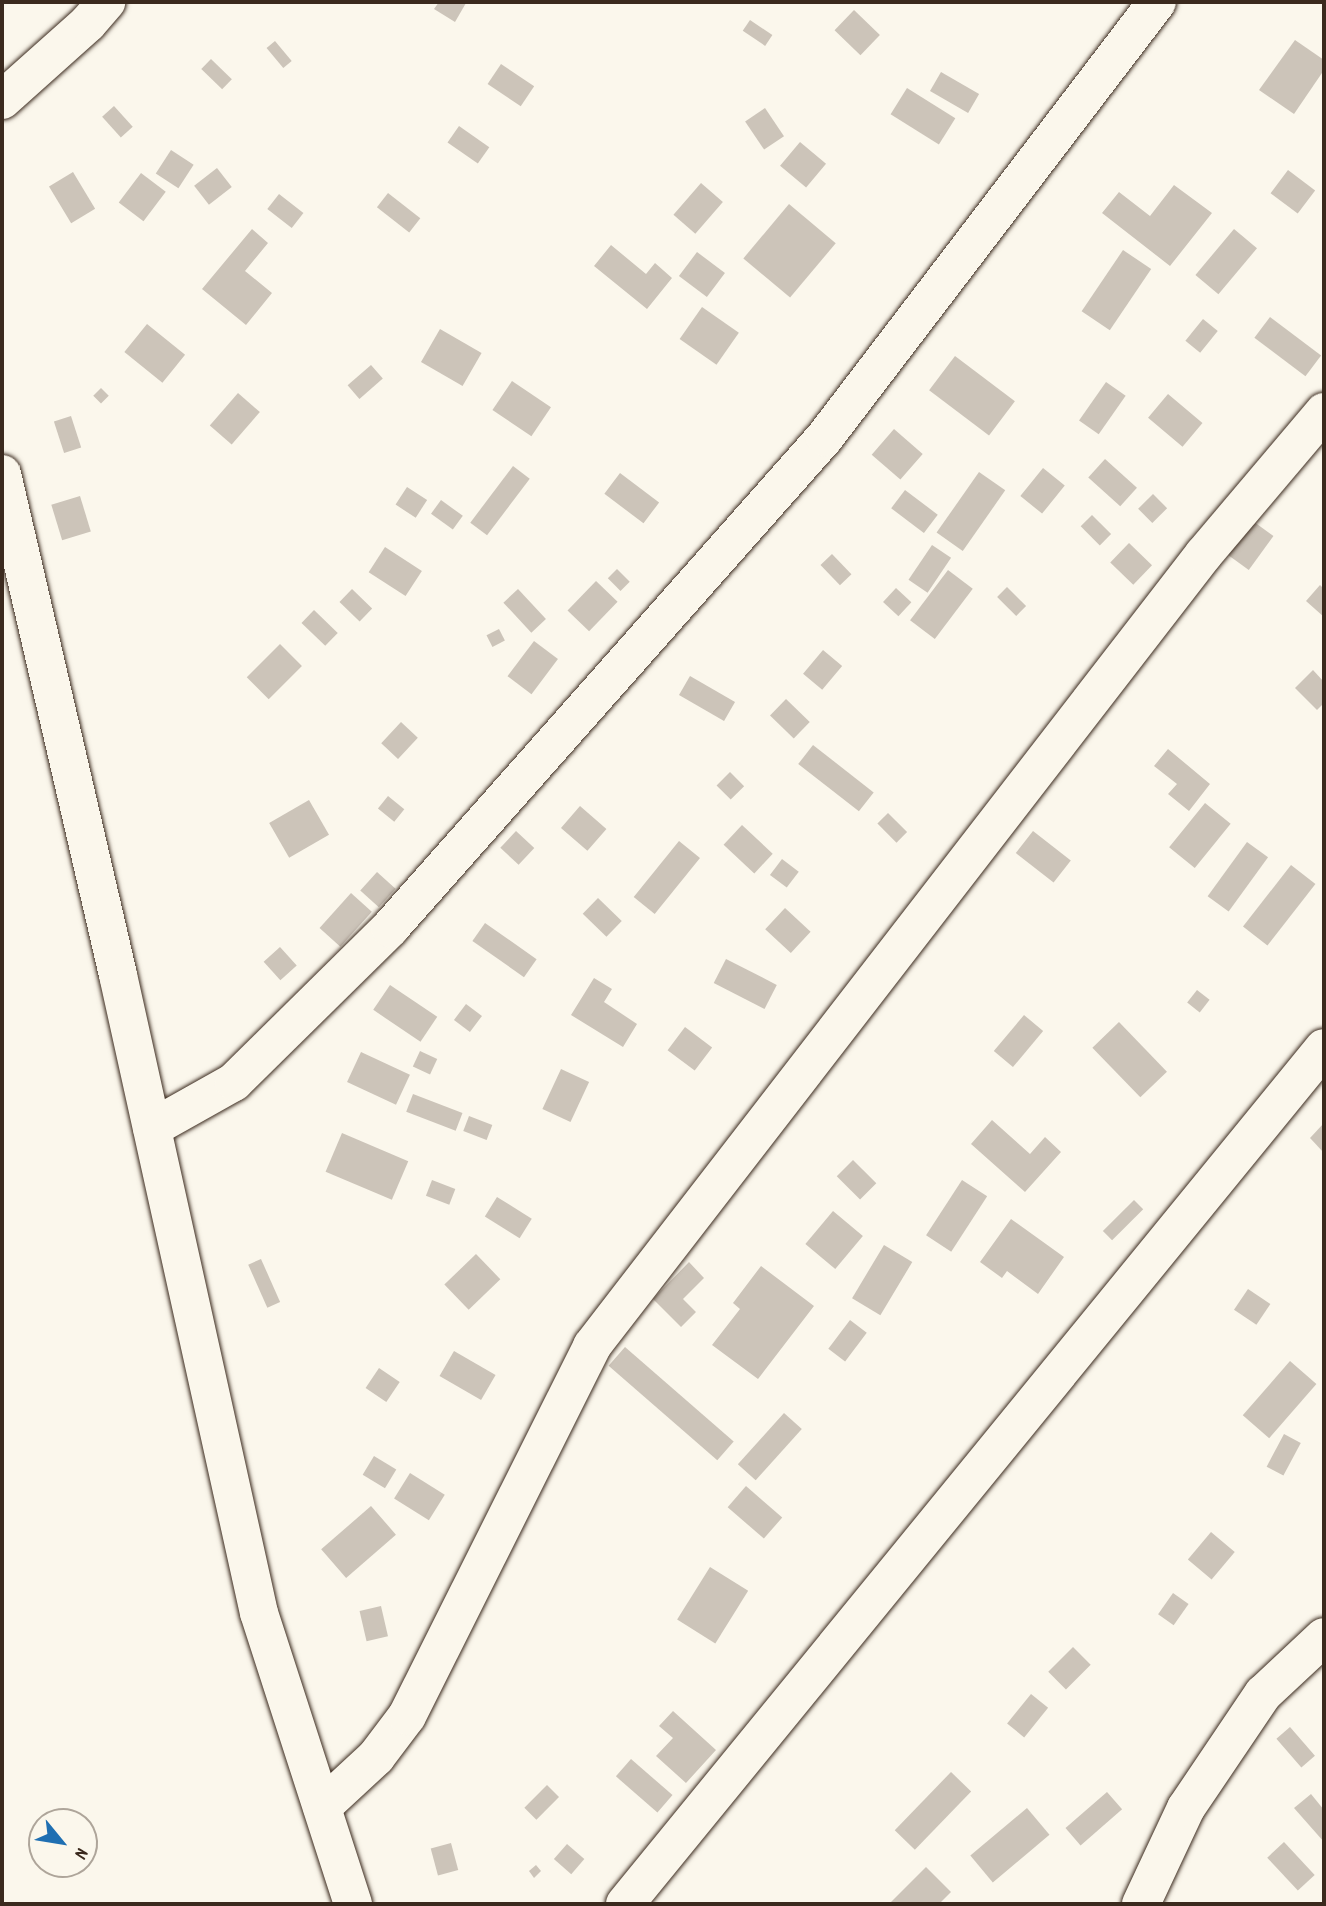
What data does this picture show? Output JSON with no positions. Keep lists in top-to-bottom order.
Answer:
{
  "north": "bottom right"
}
